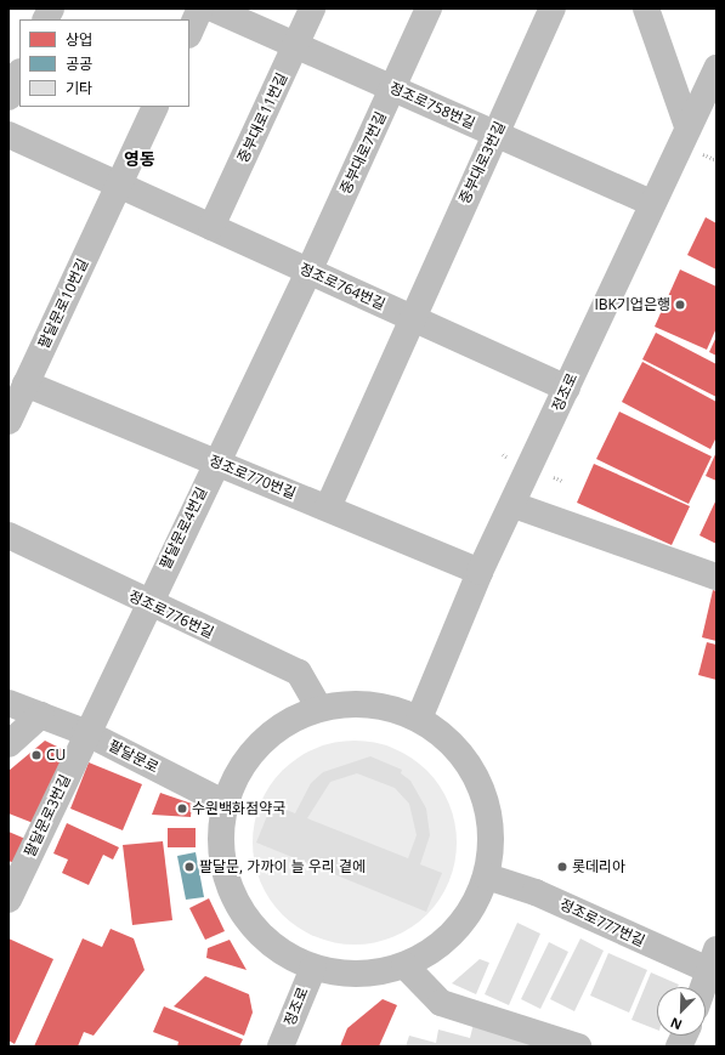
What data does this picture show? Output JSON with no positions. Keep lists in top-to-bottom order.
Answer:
{
  "streets": {
    "street": [
      "정조로758번길",
      "중부대로11번길",
      "중부대로7번길",
      "중부대로3번길",
      "정조로764번길",
      "팔달문로10번길",
      "정조로",
      "정조로770번길",
      "팔달문로4번길",
      "정조로776번길",
      "팔달문로",
      "팔달문로3번길",
      "정조로777번길"
    ]
  },
  "crossings": [
    ["정조로758번길", "중부대로11번길"],
    ["정조로758번길", "중부대로7번길"],
    ["정조로758번길", "중부대로3번길"],
    ["정조로758번길", "정조로"],
    ["중부대로11번길", "정조로764번길"],
    ["중부대로7번길", "정조로764번길"],
    ["중부대로7번길", "팔달문로4번길"],
    ["중부대로3번길", "정조로764번길"],
    ["중부대로3번길", "정조로770번길"],
    ["정조로764번길", "팔달문로10번길"],
    ["정조로764번길", "정조로"],
    ["정조로764번길", "팔달문로4번길"],
    ["팔달문로10번길", "정조로770번길"],
    ["정조로", "정조로770번길"],
    ["정조로770번길", "팔달문로4번길"],
    ["팔달문로4번길", "정조로776번길"],
    ["팔달문로4번길", "팔달문로"],
    ["팔달문로4번길", "팔달문로3번길"],
    ["팔달문로", "팔달문로3번길"]
  ],
  "districts": ["영동"],
  "places": [
    "IBK기업은행",
    "CU",
    "수원백화점약국",
    "팔달문, 가까이 늘 우리 곁에",
    "롯데리아"
  ],
  "legend": ["상업", "공공", "기타"],
  "north": "bottom left"
}
